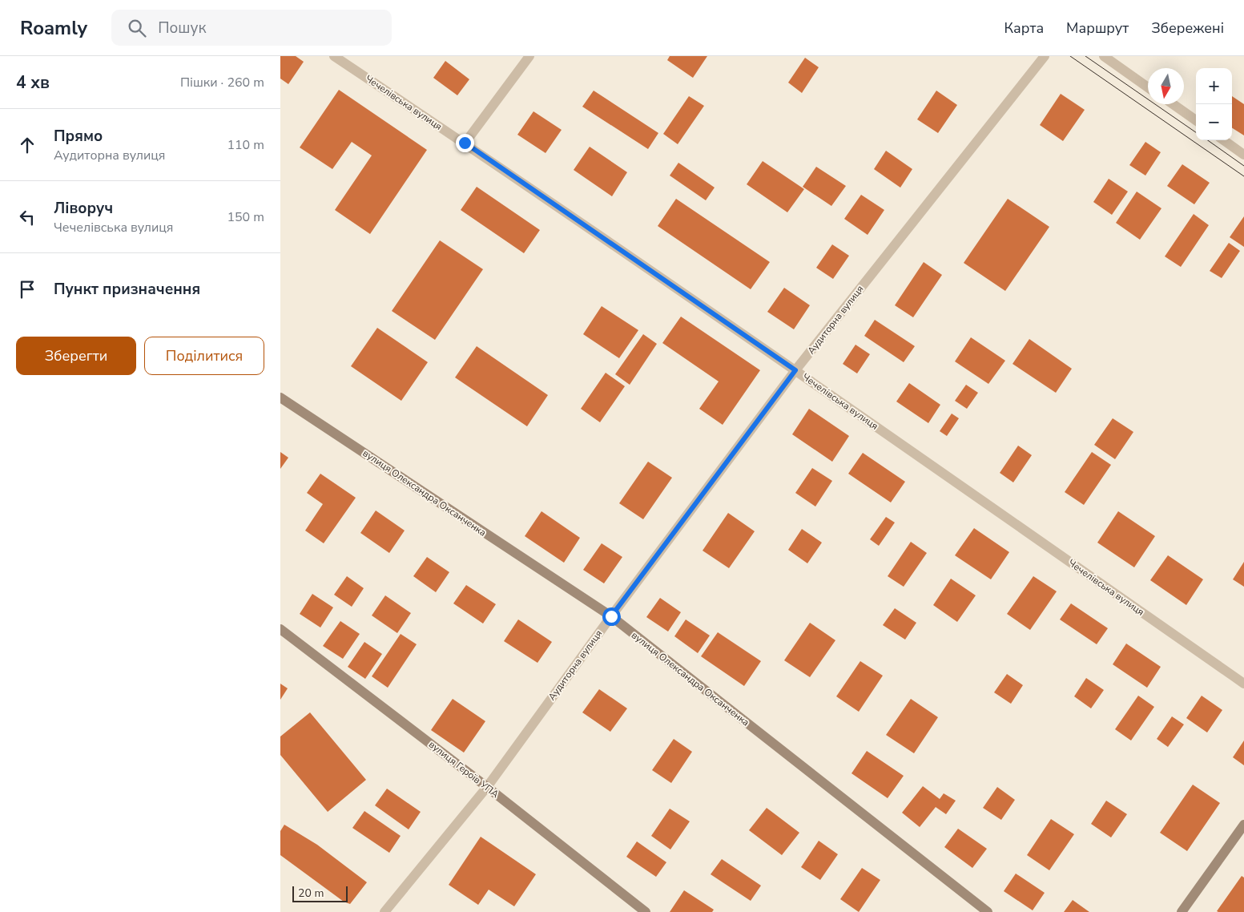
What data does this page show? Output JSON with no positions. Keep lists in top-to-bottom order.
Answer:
{
  "streets": {
    "street": [
      "Чечелівська вулиця",
      "Аудиторна вулиця",
      "вулиця Олександра Оксанченка",
      "вулиця Героїв УПА"
    ]
  },
  "crossings": [
    ["Чечелівська вулиця", "Аудиторна вулиця"],
    ["Аудиторна вулиця", "вулиця Олександра Оксанченка"],
    ["Аудиторна вулиця", "вулиця Героїв УПА"]
  ],
  "scale_bar": "20 m",
  "north": "bottom",
  "page": {
    "header": "Roamly",
    "search": "Пошук",
    "nav": ["Карта", "Маршрут", "Збережені"],
    "heading": ["4 хв", "Пішки · 260 m"],
    "map_buttons": ["+", "−"],
    "list": [
      ["Прямо", "Аудиторна вулиця", "110 m"],
      ["Ліворуч", "Чечелівська вулиця", "150 m"],
      "Пункт призначення"
    ],
    "buttons": ["Зберегти", "Поділитися"],
    "scale": "20 m"
  }
}
